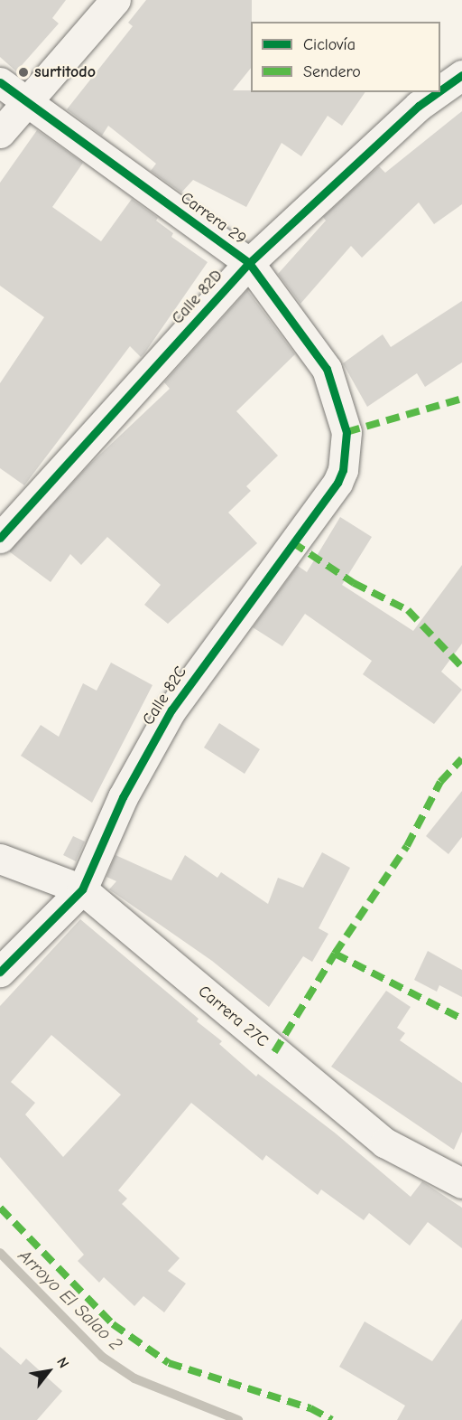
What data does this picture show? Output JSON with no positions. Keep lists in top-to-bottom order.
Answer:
{
  "streets": {
    "street": [
      "Carrera 29",
      "Calle 82D",
      "Calle 82C",
      "Carrera 27C"
    ]
  },
  "crossings": [
    ["Carrera 29", "Calle 82D"],
    ["Carrera 29", "Calle 82C"],
    ["Calle 82C", "Carrera 27C"]
  ],
  "water": ["Arroyo El Salao 2"],
  "places": ["surtitodo"],
  "legend": ["Ciclovía", "Sendero"],
  "north": "top right"
}
